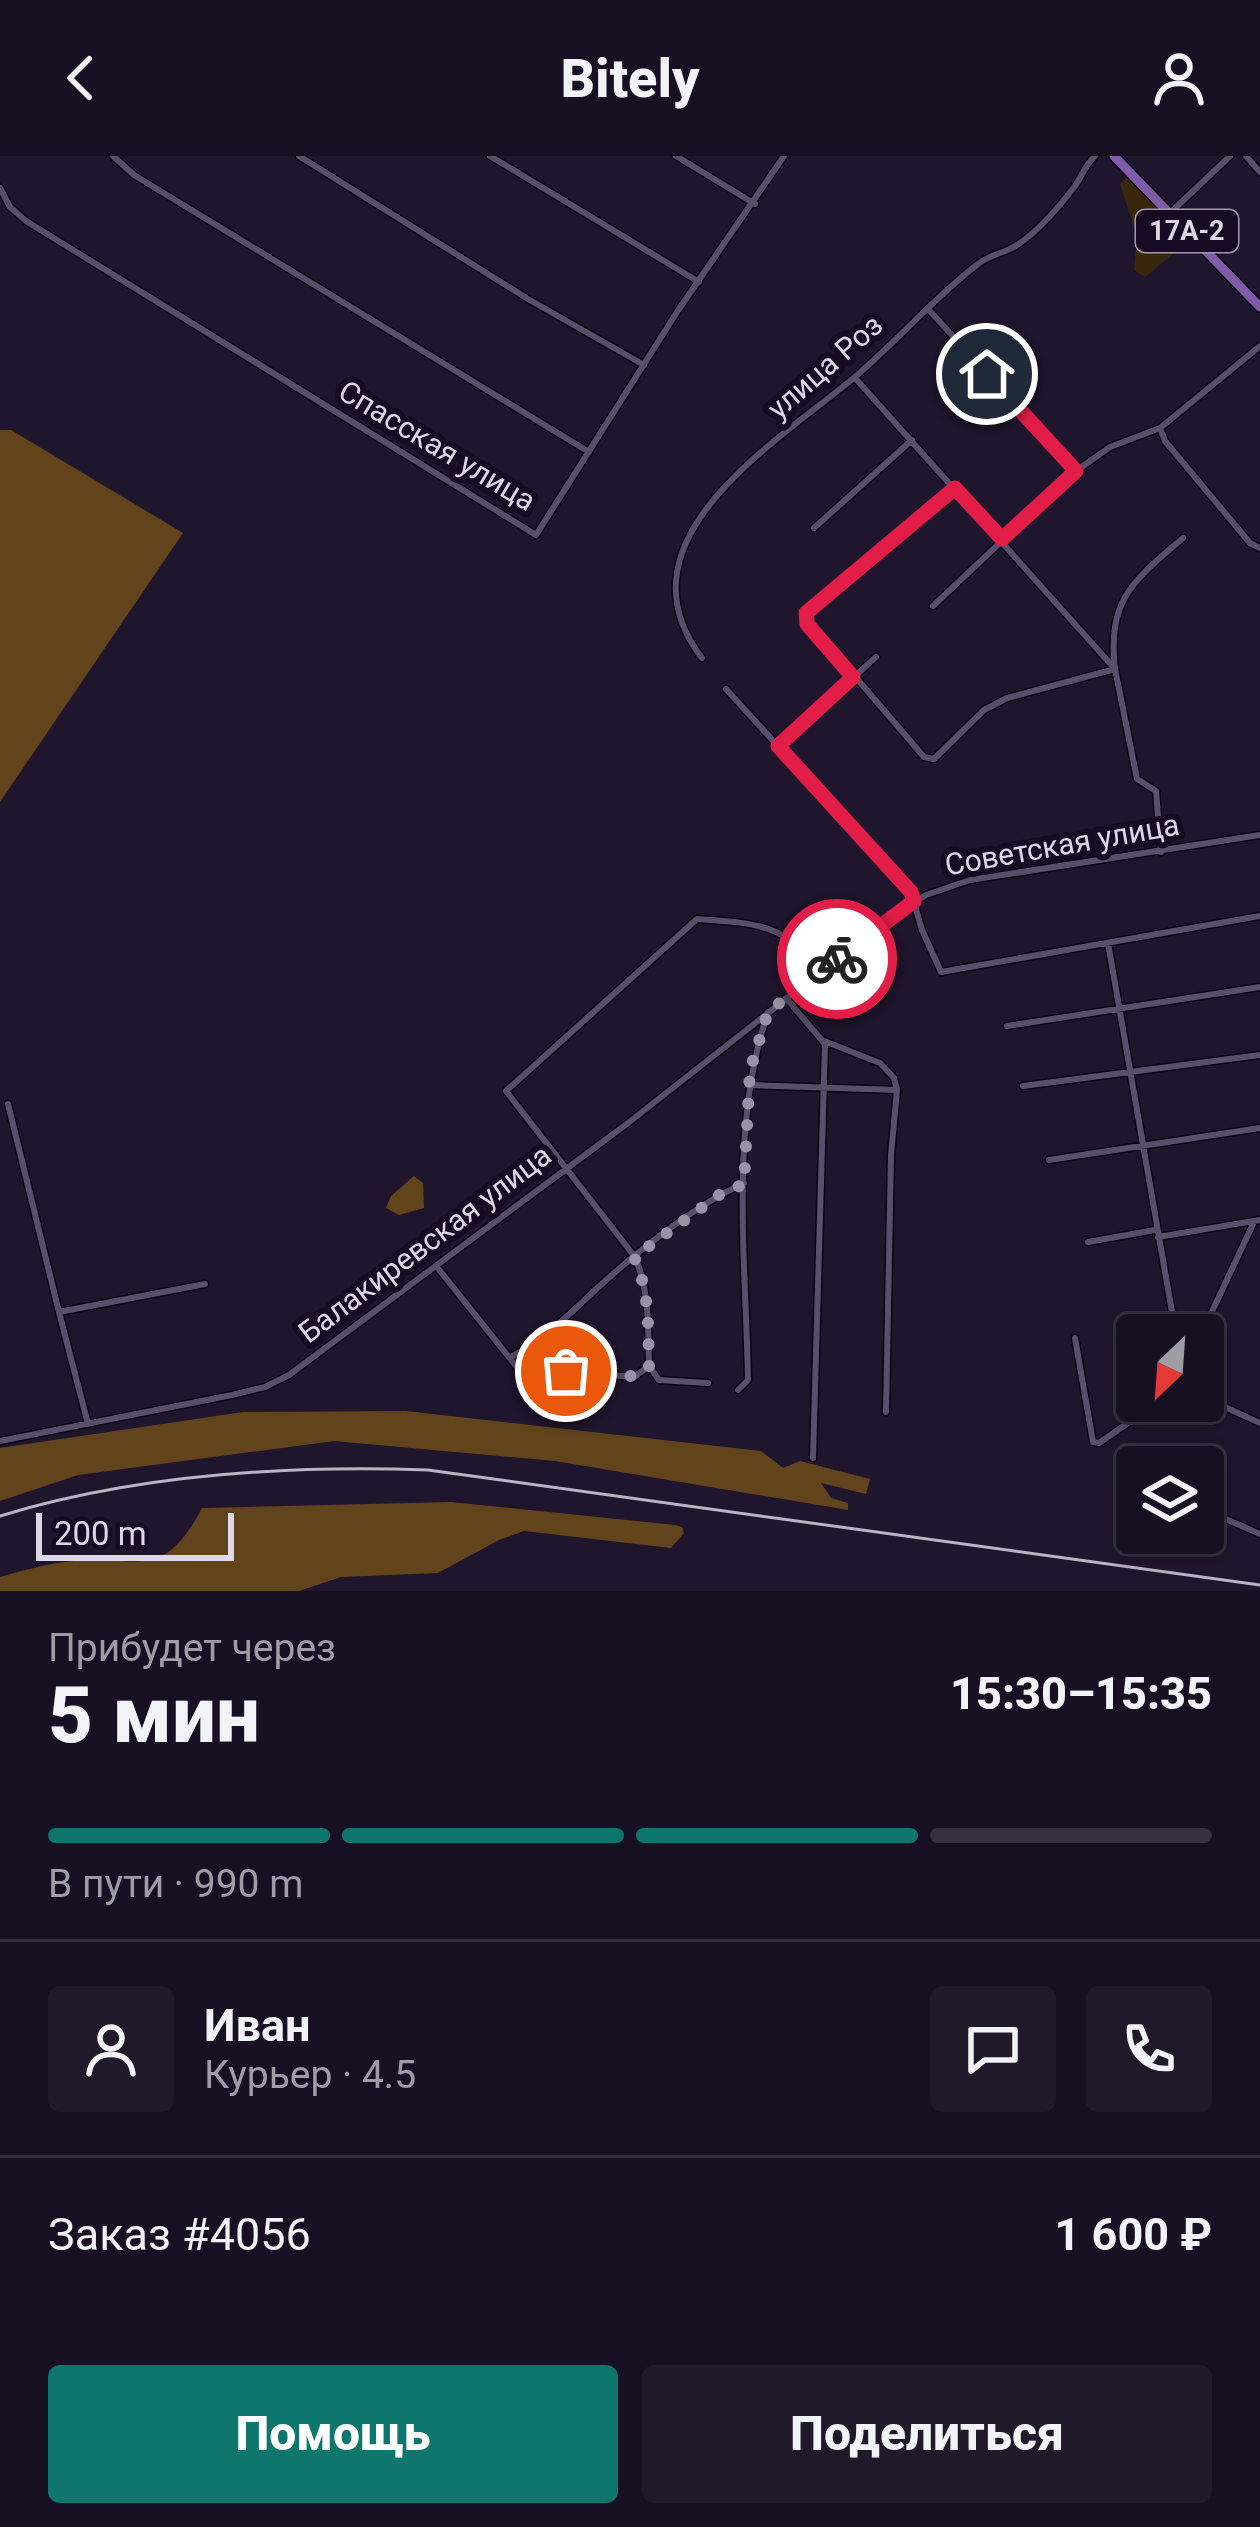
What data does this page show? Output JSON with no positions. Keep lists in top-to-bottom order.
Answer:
{
  "streets": {
    "main road": ["17А-2"],
    "street": [
      "улица Роз",
      "Спасская улица",
      "Советская улица",
      "Балакиревская улица"
    ]
  },
  "crossings": [
    ["Советская улица", "Балакиревская улица"]
  ],
  "scale_bar": "200 m",
  "north": "bottom left",
  "page": {
    "header": "Bitely",
    "scale": "200 m",
    "heading": ["5 мин", "Прибудет через", "15:30–15:35"],
    "panel": [
      "Иван",
      "Курьер · 4.5",
      "Заказ #4056",
      "1 600 ₽"
    ],
    "bar": "В пути · 990 m",
    "buttons": ["Помощь", "Поделиться"]
  }
}
